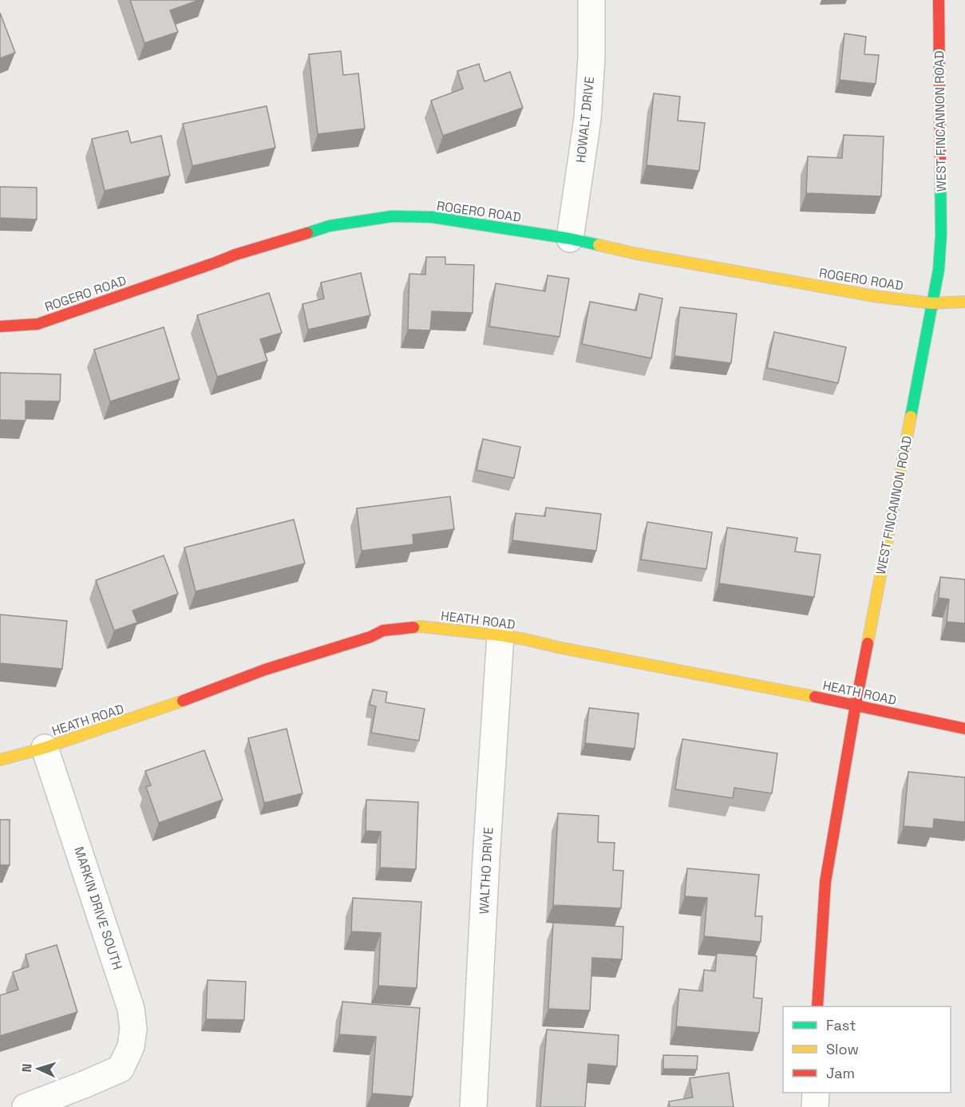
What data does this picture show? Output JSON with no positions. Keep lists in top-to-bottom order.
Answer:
{
  "streets": {
    "street": [
      "HOWALT DRIVE",
      "WEST FINCANNON ROAD",
      "ROGERO ROAD",
      "HEATH ROAD",
      "WALTHO DRIVE",
      "MARKIN DRIVE SOUTH"
    ]
  },
  "crossings": [
    ["HOWALT DRIVE", "ROGERO ROAD"],
    ["WEST FINCANNON ROAD", "ROGERO ROAD"],
    ["WEST FINCANNON ROAD", "HEATH ROAD"],
    ["HEATH ROAD", "WALTHO DRIVE"],
    ["HEATH ROAD", "MARKIN DRIVE SOUTH"]
  ],
  "legend": ["Fast", "Slow", "Jam"],
  "north": "left"
}
